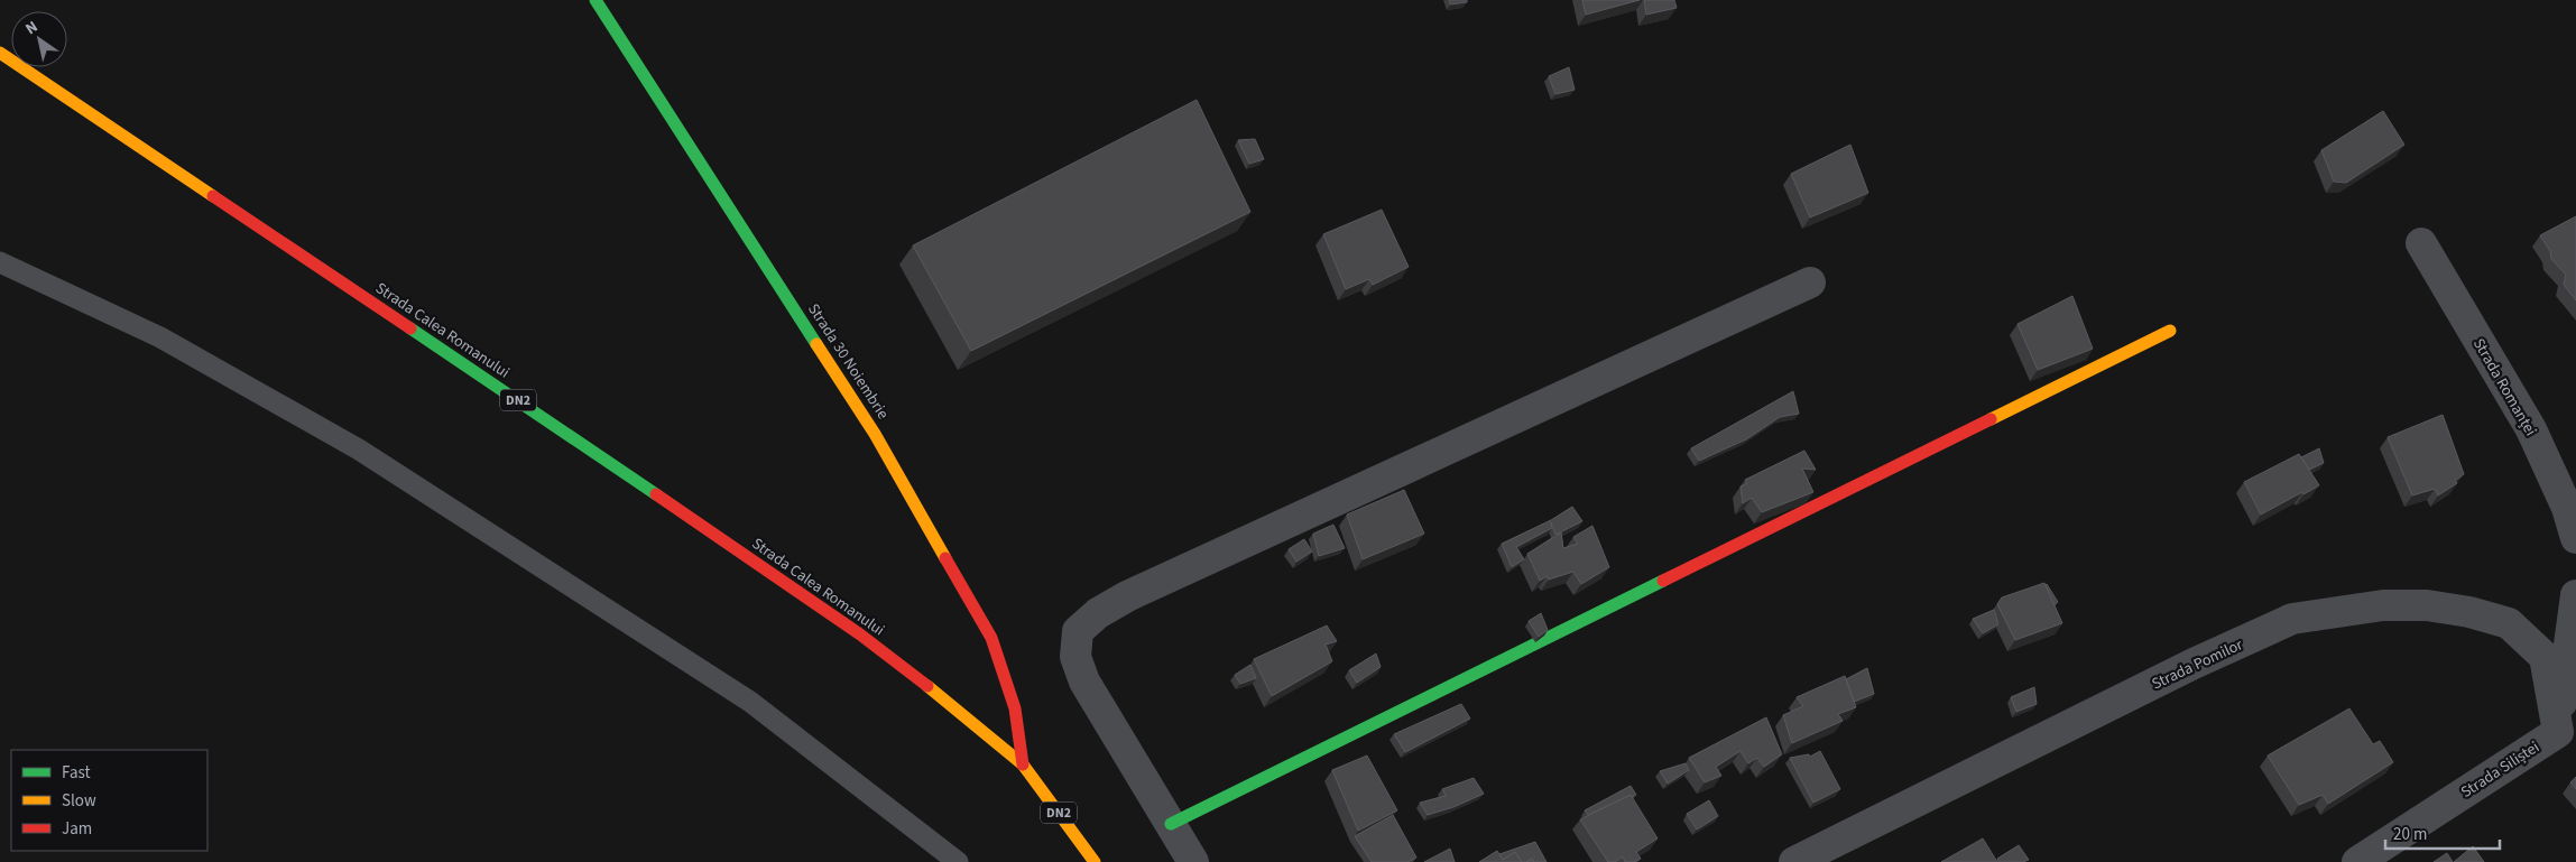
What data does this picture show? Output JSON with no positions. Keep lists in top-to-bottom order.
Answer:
{
  "streets": {
    "main road": ["Strada Calea Romanului", "Strada 30 Noiembrie", "DN2"],
    "street": ["Strada Romanței", "Strada Pomilor", "Strada Siliștei"]
  },
  "crossings": [
    ["Strada Calea Romanului", "Strada 30 Noiembrie"],
    ["Strada Calea Romanului", "DN2"],
    ["Strada 30 Noiembrie", "DN2"],
    ["Strada Pomilor", "Strada Siliștei"]
  ],
  "legend": ["Fast", "Slow", "Jam"],
  "scale_bar": "20 m",
  "north": "top left"
}
